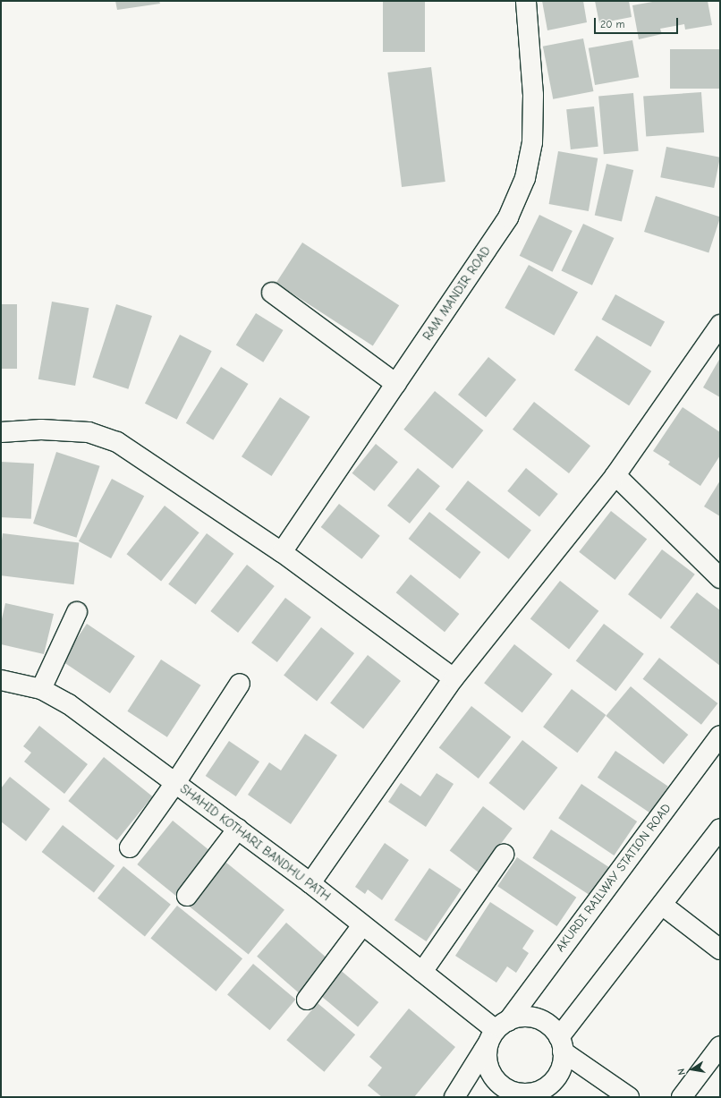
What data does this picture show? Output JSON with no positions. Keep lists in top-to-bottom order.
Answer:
{
  "streets": {
    "street": ["RAM MANDIR ROAD", "SHAHID KOTHARI BANDHU PATH", "AKURDI RAILWAY STATION ROAD"]
  },
  "crossings": [
    ["SHAHID KOTHARI BANDHU PATH", "AKURDI RAILWAY STATION ROAD"]
  ],
  "scale_bar": "20 m",
  "north": "left"
}
